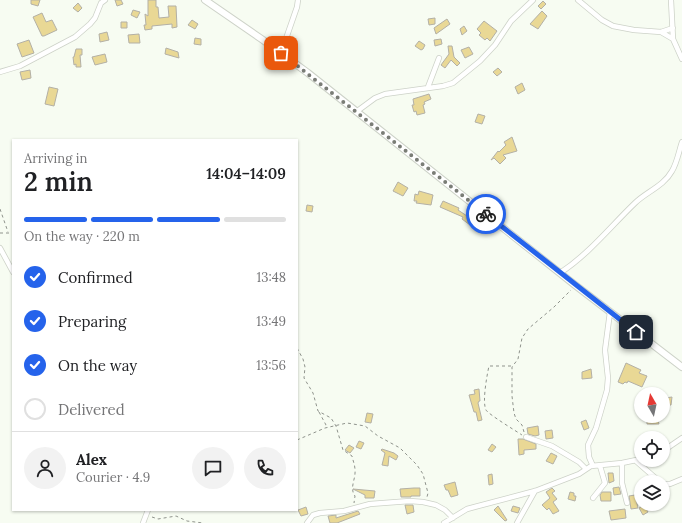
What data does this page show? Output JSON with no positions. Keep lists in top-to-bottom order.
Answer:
{
  "north": "top",
  "page": {
    "heading": ["2 min", "Arriving in", "14:04–14:09"],
    "panel": ["Alex", "Courier · 4.9"],
    "bar": "On the way · 220 m",
    "list": [
      ["Confirmed", "13:48"],
      ["Preparing", "13:49"],
      ["On the way", "13:56"],
      "Delivered"
    ]
  }
}
